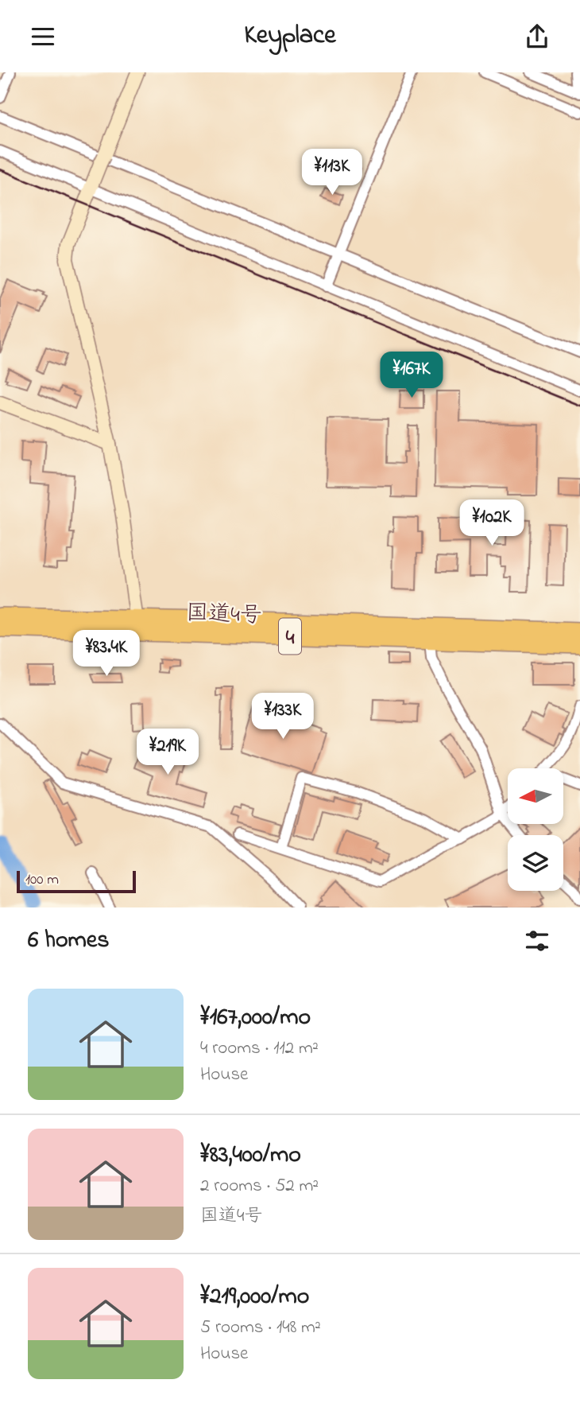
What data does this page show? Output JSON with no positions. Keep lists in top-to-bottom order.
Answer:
{
  "streets": {
    "highway": ["国道4号", "4"]
  },
  "scale_bar": "100 m",
  "north": "left",
  "page": {
    "header": "Keyplace",
    "price": [
      "¥113K",
      "¥167K",
      "¥102K",
      "¥83.4K",
      "¥133K",
      "¥219K"
    ],
    "scale": "100 m",
    "heading": "6 homes",
    "list": [
      {
        "name": "¥167,000/mo",
        "note": "4 rooms · 112 m² · House"
      },
      {
        "name": "¥83,400/mo",
        "note": "2 rooms · 52 m² · 国道4号"
      },
      {
        "name": "¥219,000/mo",
        "note": "5 rooms · 148 m² · House"
      }
    ]
  }
}
